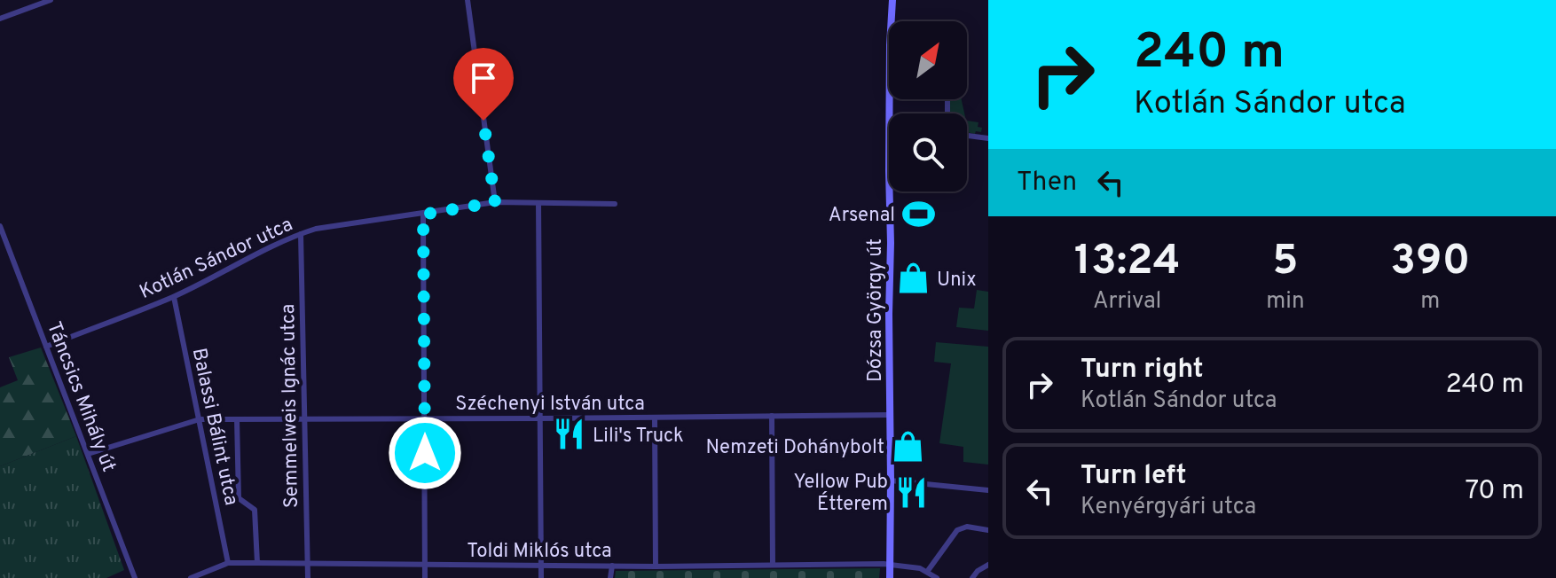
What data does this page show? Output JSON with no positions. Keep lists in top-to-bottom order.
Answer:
{
  "streets": {
    "main road": ["Dózsa György út"],
    "street": [
      "Kotlán Sándor utca",
      "Táncsics Mihály út",
      "Széchenyi István utca",
      "Semmelweis Ignác utca",
      "Balassi Bálint utca",
      "Toldi Miklós utca"
    ]
  },
  "crossings": [
    ["Kotlán Sándor utca", "Táncsics Mihály út"],
    ["Kotlán Sándor utca", "Semmelweis Ignác utca"],
    ["Kotlán Sándor utca", "Balassi Bálint utca"],
    ["Dózsa György út", "Széchenyi István utca"],
    ["Dózsa György út", "Toldi Miklós utca"],
    ["Táncsics Mihály út", "Széchenyi István utca"],
    ["Széchenyi István utca", "Semmelweis Ignác utca"],
    ["Széchenyi István utca", "Balassi Bálint utca"],
    ["Semmelweis Ignác utca", "Toldi Miklós utca"],
    ["Balassi Bálint utca", "Toldi Miklós utca"]
  ],
  "places": {
    "sports": ["Arsenal"],
    "shop": ["Unix", "Nemzeti Dohánybolt"],
    "restaurant": ["Lili's Truck", "Yellow Pub Étterem"]
  },
  "north": "top right",
  "page": {
    "turn": ["240 m", "Kotlán Sándor utca"],
    "then": "Then",
    "eta": [
      "13:24",
      "Arrival",
      "5",
      "min",
      "390",
      "m"
    ],
    "list": [
      {
        "name": "Turn right",
        "note": "Kotlán Sándor utca",
        "value": "240 m"
      },
      {
        "name": "Turn left",
        "note": "Kenyérgyári utca",
        "value": "70 m"
      }
    ]
  }
}
